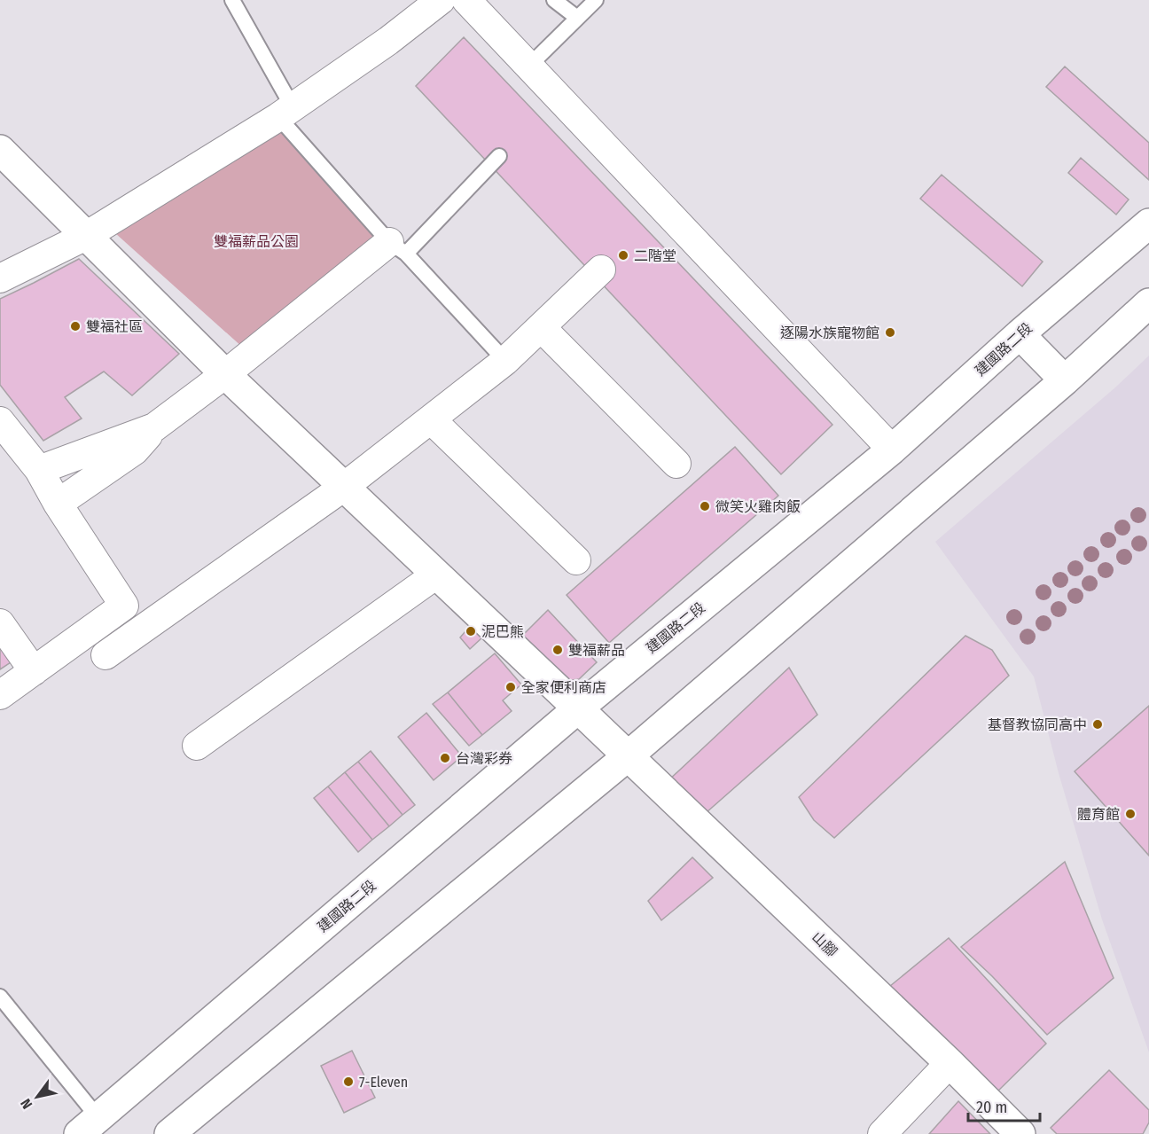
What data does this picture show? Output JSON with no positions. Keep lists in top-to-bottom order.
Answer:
{
  "streets": {
    "main road": ["建國路二段", "山腳"]
  },
  "crossings": [
    ["建國路二段", "山腳"]
  ],
  "parks": ["雙福薪品公園"],
  "places": [
    "二階堂",
    "雙福社區",
    "逐陽水族寵物館",
    "微笑火雞肉飯",
    "泥巴熊",
    "雙福薪品",
    "全家便利商店",
    "基督教協同高中",
    "台灣彩券",
    "體育館",
    "7-Eleven"
  ],
  "scale_bar": "20 m",
  "north": "bottom left"
}
